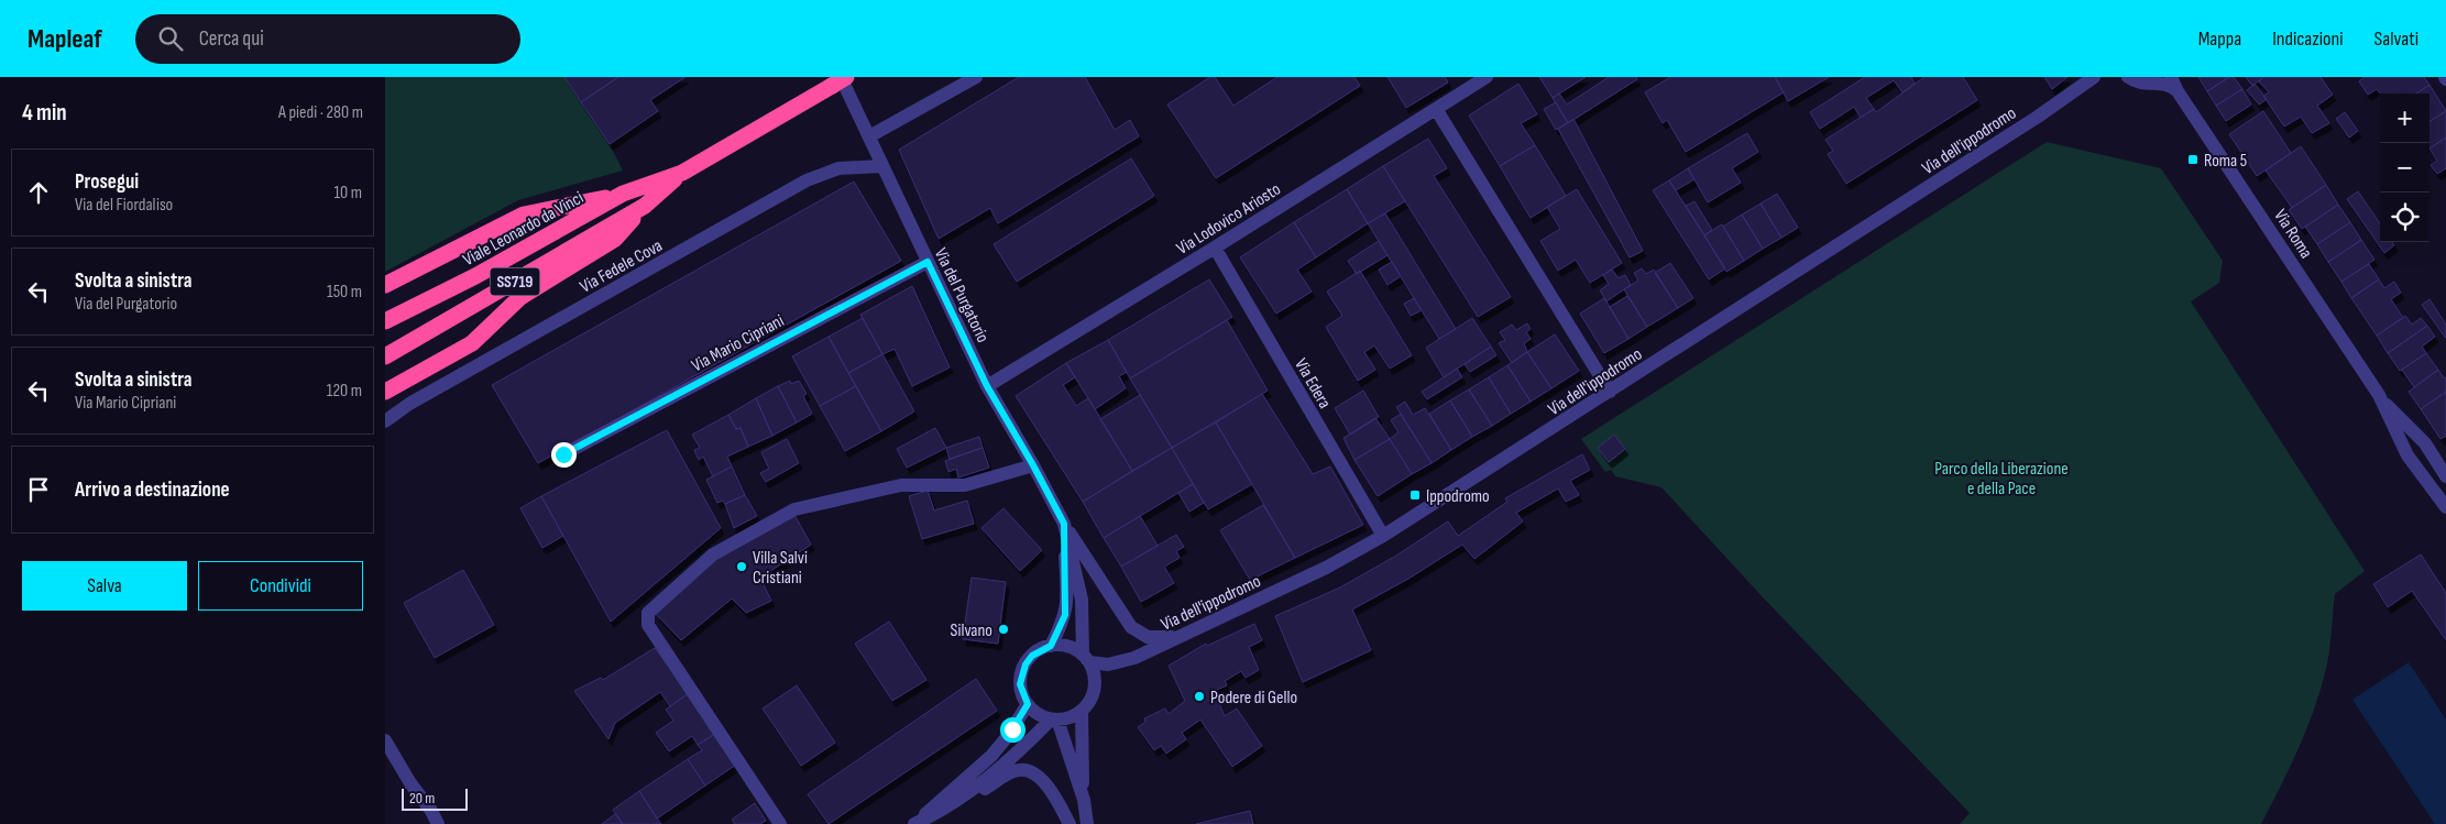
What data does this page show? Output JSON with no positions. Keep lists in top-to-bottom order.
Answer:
{
  "streets": {
    "highway": ["Viale Leonardo da Vinci", "SS719"],
    "street": [
      "Via dell'ippodromo",
      "Via Lodovico Ariosto",
      "Via Roma",
      "Via Fedele Cova",
      "Via del Purgatorio",
      "Via Mario Cipriani",
      "Via Edera"
    ]
  },
  "crossings": [
    ["Via dell'ippodromo", "Via del Purgatorio"],
    ["Via dell'ippodromo", "Via Edera"],
    ["Via Lodovico Ariosto", "Via del Purgatorio"],
    ["Via Lodovico Ariosto", "Via Edera"],
    ["Viale Leonardo da Vinci", "Via del Purgatorio"],
    ["Via Fedele Cova", "Via del Purgatorio"],
    ["Via del Purgatorio", "Via Mario Cipriani"]
  ],
  "parks": ["Parco della Liberazione e della Pace"],
  "places": {
    "transit": ["Roma 5", "Ippodromo"],
    "other": ["Villa Salvi Cristiani", "Silvano", "Podere di Gello"]
  },
  "scale_bar": "20 m",
  "page": {
    "header": "Mapleaf",
    "search": "Cerca qui",
    "nav": ["Mappa", "Indicazioni", "Salvati"],
    "heading": ["4 min", "A piedi · 280 m"],
    "map_buttons": ["+", "−"],
    "list": [
      ["Prosegui", "Via del Fiordaliso", "10 m"],
      ["Svolta a sinistra", "Via del Purgatorio", "150 m"],
      ["Svolta a sinistra", "Via Mario Cipriani", "120 m"],
      "Arrivo a destinazione"
    ],
    "buttons": ["Salva", "Condividi"],
    "scale": "20 m"
  }
}
